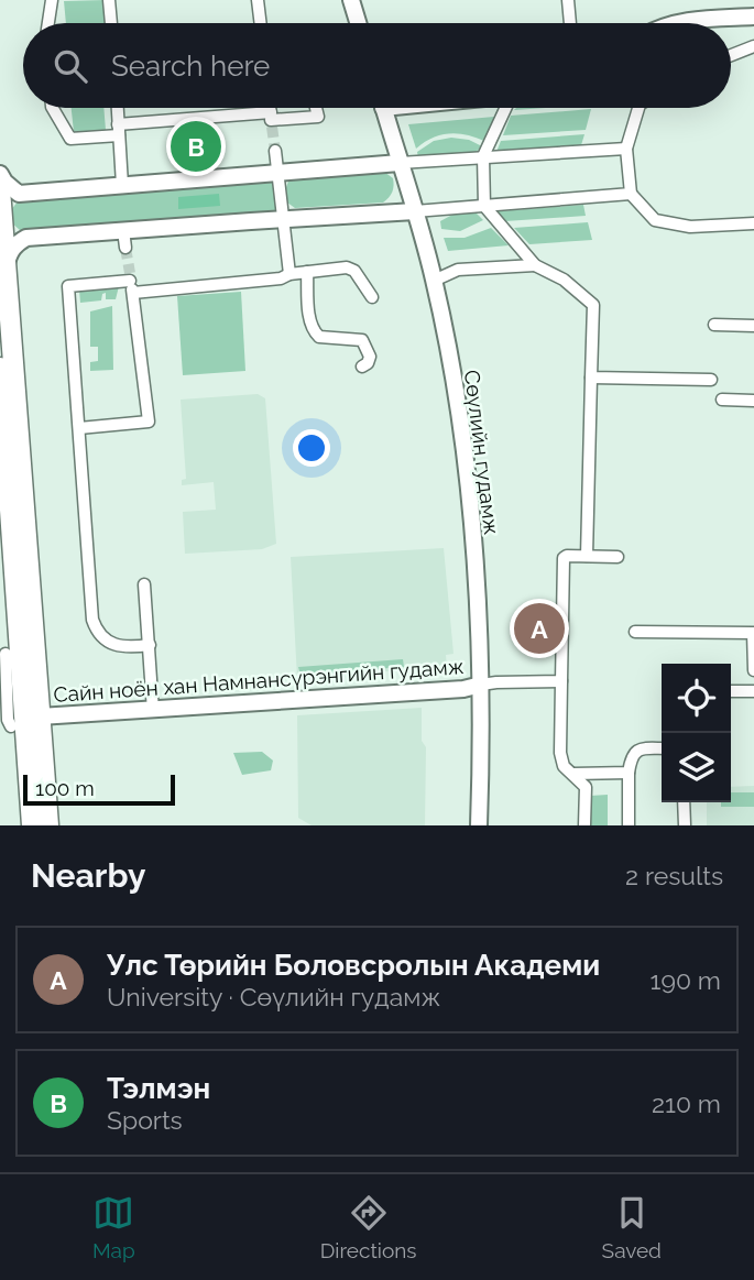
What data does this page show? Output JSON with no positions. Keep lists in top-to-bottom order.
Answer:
{
  "streets": {
    "main road": ["Сөүлийн гудамж", "Сайн ноён хан Намнансүрэнгийн гудамж"]
  },
  "crossings": [
    ["Сөүлийн гудамж", "Сайн ноён хан Намнансүрэнгийн гудамж"]
  ],
  "scale_bar": "100 m",
  "page": {
    "search": "Search here",
    "pins": ["B", "A"],
    "scale": "100 m",
    "heading": ["Nearby", "2 results"],
    "list": [
      {
        "mark": "A",
        "name": "Улс Төрийн Боловсролын Академи",
        "note": "University · Сөүлийн гудамж",
        "value": "190 m"
      },
      {
        "mark": "B",
        "name": "Тэлмэн",
        "note": "Sports",
        "value": "210 m"
      }
    ],
    "nav": ["Map", "Directions", "Saved"]
  }
}
